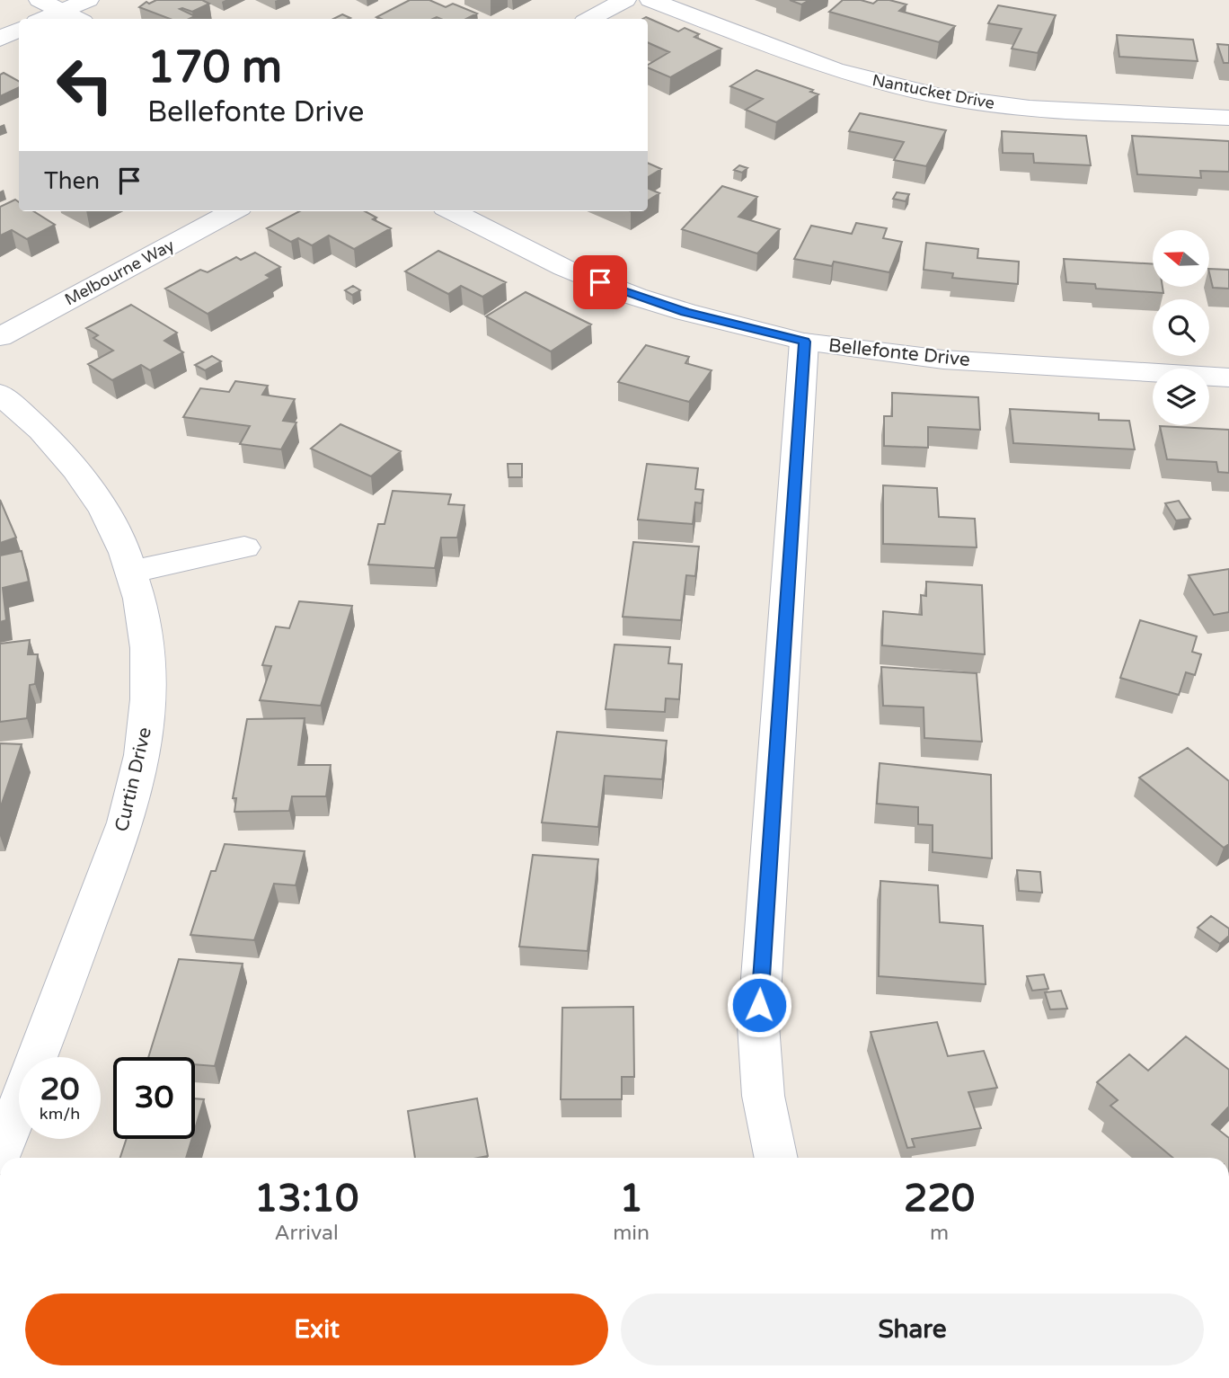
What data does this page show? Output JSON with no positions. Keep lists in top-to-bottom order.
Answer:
{
  "streets": {
    "street": [
      "Nantucket Drive",
      "Melbourne Way",
      "Bellefonte Drive",
      "Curtin Drive"
    ]
  },
  "north": "left",
  "page": {
    "turn": ["170 m", "Bellefonte Drive"],
    "then": "Then",
    "speed": "20 km/h",
    "limit": "30",
    "eta": [
      "13:10",
      "Arrival",
      "1",
      "min",
      "220",
      "m"
    ],
    "buttons": ["Exit", "Share"]
  }
}
